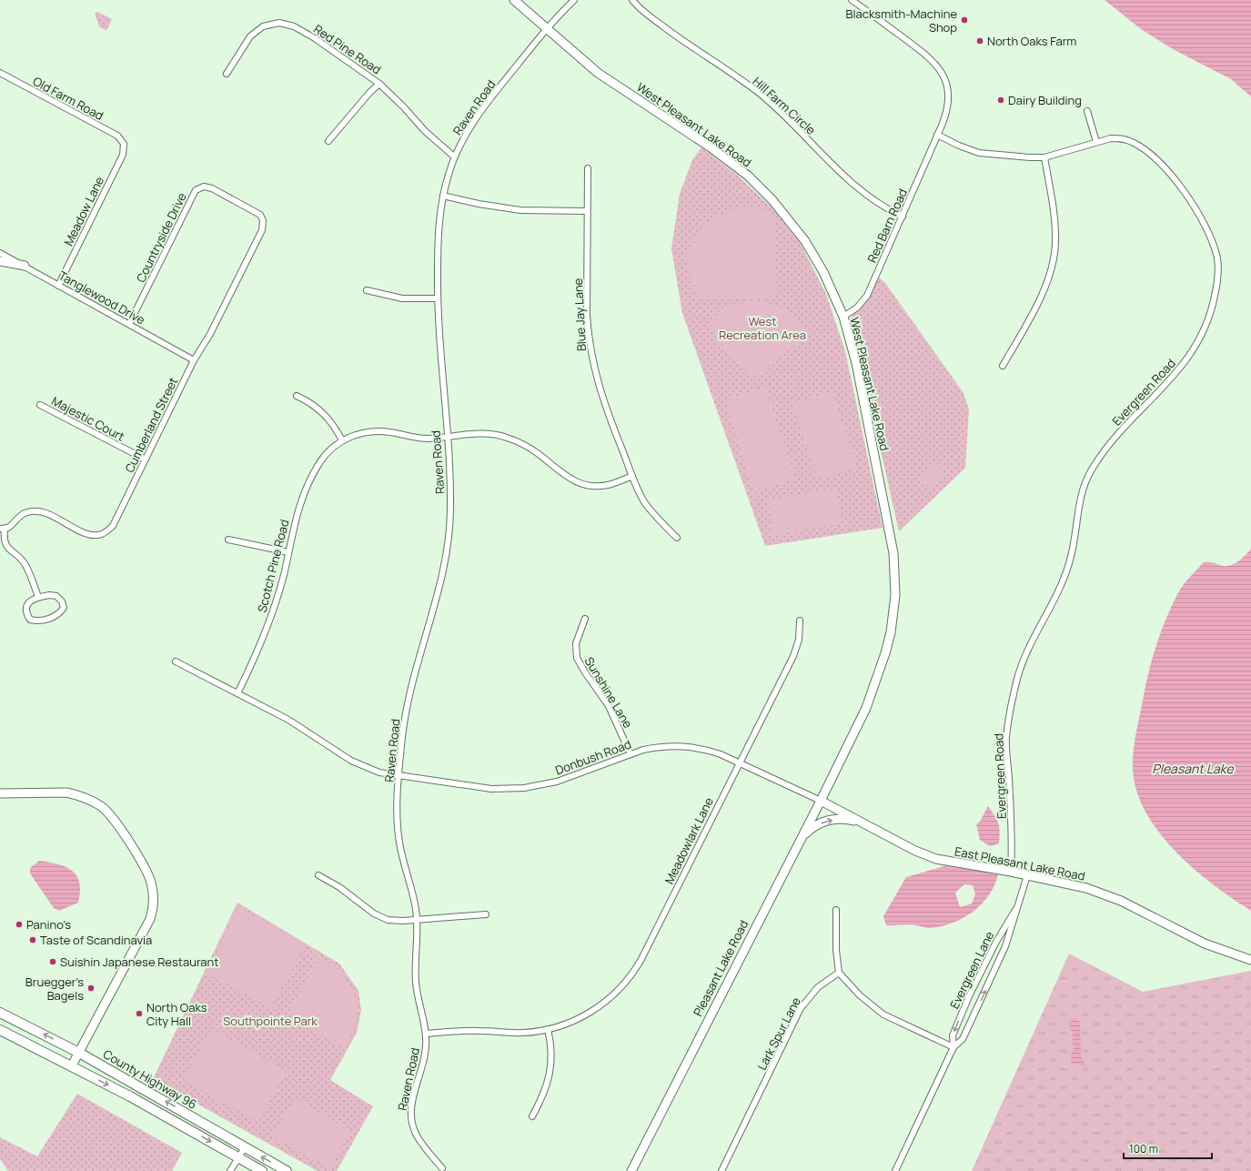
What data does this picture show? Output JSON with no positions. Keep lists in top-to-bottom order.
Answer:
{
  "streets": {
    "main road": ["County Highway 96"],
    "street": [
      "Red Pine Road",
      "Old Farm Road",
      "Hill Farm Circle",
      "Raven Road",
      "West Pleasant Lake Road",
      "Meadow Lane",
      "Red Barn Road",
      "Countryside Drive",
      "Tanglewood Drive",
      "Blue Jay Lane",
      "Evergreen Road",
      "Majestic Court",
      "Cumberland Street",
      "Scotch Pine Road",
      "Sunshine Lane",
      "Donbush Road",
      "Meadowlark Lane",
      "East Pleasant Lake Road",
      "Pleasant Lake Road",
      "Evergreen Lane",
      "Lark Spur Lane"
    ]
  },
  "crossings": [
    ["Red Pine Road", "Raven Road"],
    ["Old Farm Road", "Meadow Lane"],
    ["Hill Farm Circle", "Red Barn Road"],
    ["Raven Road", "West Pleasant Lake Road"],
    ["Raven Road", "Scotch Pine Road"],
    ["Raven Road", "Donbush Road"],
    ["Raven Road", "Meadowlark Lane"],
    ["West Pleasant Lake Road", "Red Barn Road"],
    ["West Pleasant Lake Road", "Pleasant Lake Road"],
    ["Meadow Lane", "Tanglewood Drive"],
    ["Red Barn Road", "Evergreen Road"],
    ["Countryside Drive", "Tanglewood Drive"],
    ["Countryside Drive", "Cumberland Street"],
    ["Tanglewood Drive", "Cumberland Street"],
    ["Evergreen Road", "East Pleasant Lake Road"],
    ["Majestic Court", "Cumberland Street"],
    ["Sunshine Lane", "Donbush Road"],
    ["Donbush Road", "Meadowlark Lane"],
    ["Donbush Road", "East Pleasant Lake Road"],
    ["East Pleasant Lake Road", "Pleasant Lake Road"],
    ["East Pleasant Lake Road", "Evergreen Lane"]
  ],
  "water": ["Pleasant Lake"],
  "parks": ["West Recreation Area", "Southpointe Park"],
  "places": [
    "Blacksmith-Machine Shop",
    "North Oaks Farm",
    "Dairy Building",
    "Panino's",
    "Taste of Scandinavia",
    "Suishin Japanese Restaurant",
    "Bruegger's Bagels",
    "North Oaks City Hall"
  ],
  "scale_bar": "100 m"
}
